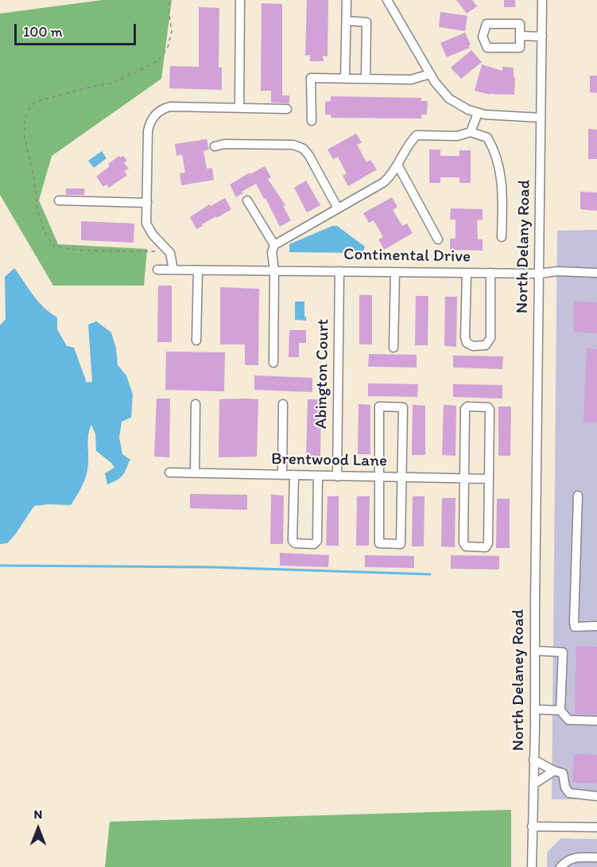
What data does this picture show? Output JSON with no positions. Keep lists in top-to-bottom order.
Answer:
{
  "streets": {
    "street": [
      "North Delany Road",
      "Continental Drive",
      "Abington Court",
      "Brentwood Lane",
      "North Delaney Road"
    ]
  },
  "crossings": [
    ["North Delany Road", "Continental Drive"],
    ["North Delany Road", "North Delaney Road"],
    ["Continental Drive", "Abington Court"],
    ["Abington Court", "Brentwood Lane"]
  ],
  "scale_bar": "100 m",
  "north": "top"
}
